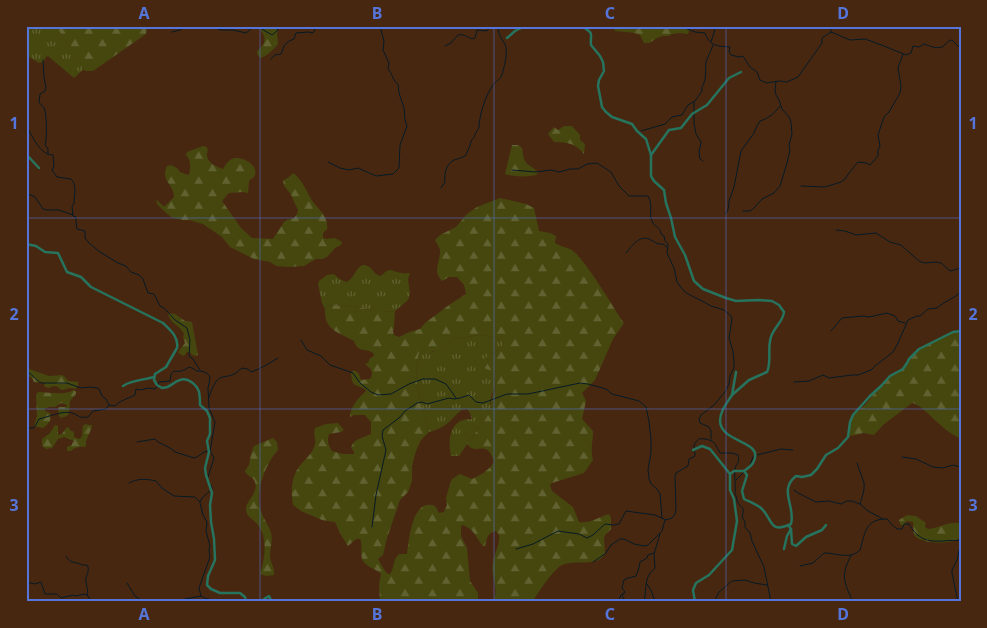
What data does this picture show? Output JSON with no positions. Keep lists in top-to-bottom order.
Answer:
{
  "grid": {
    "columns": [
      "A",
      "B",
      "C",
      "D"
    ],
    "rows": ["1", "2", "3"]
  }
}
